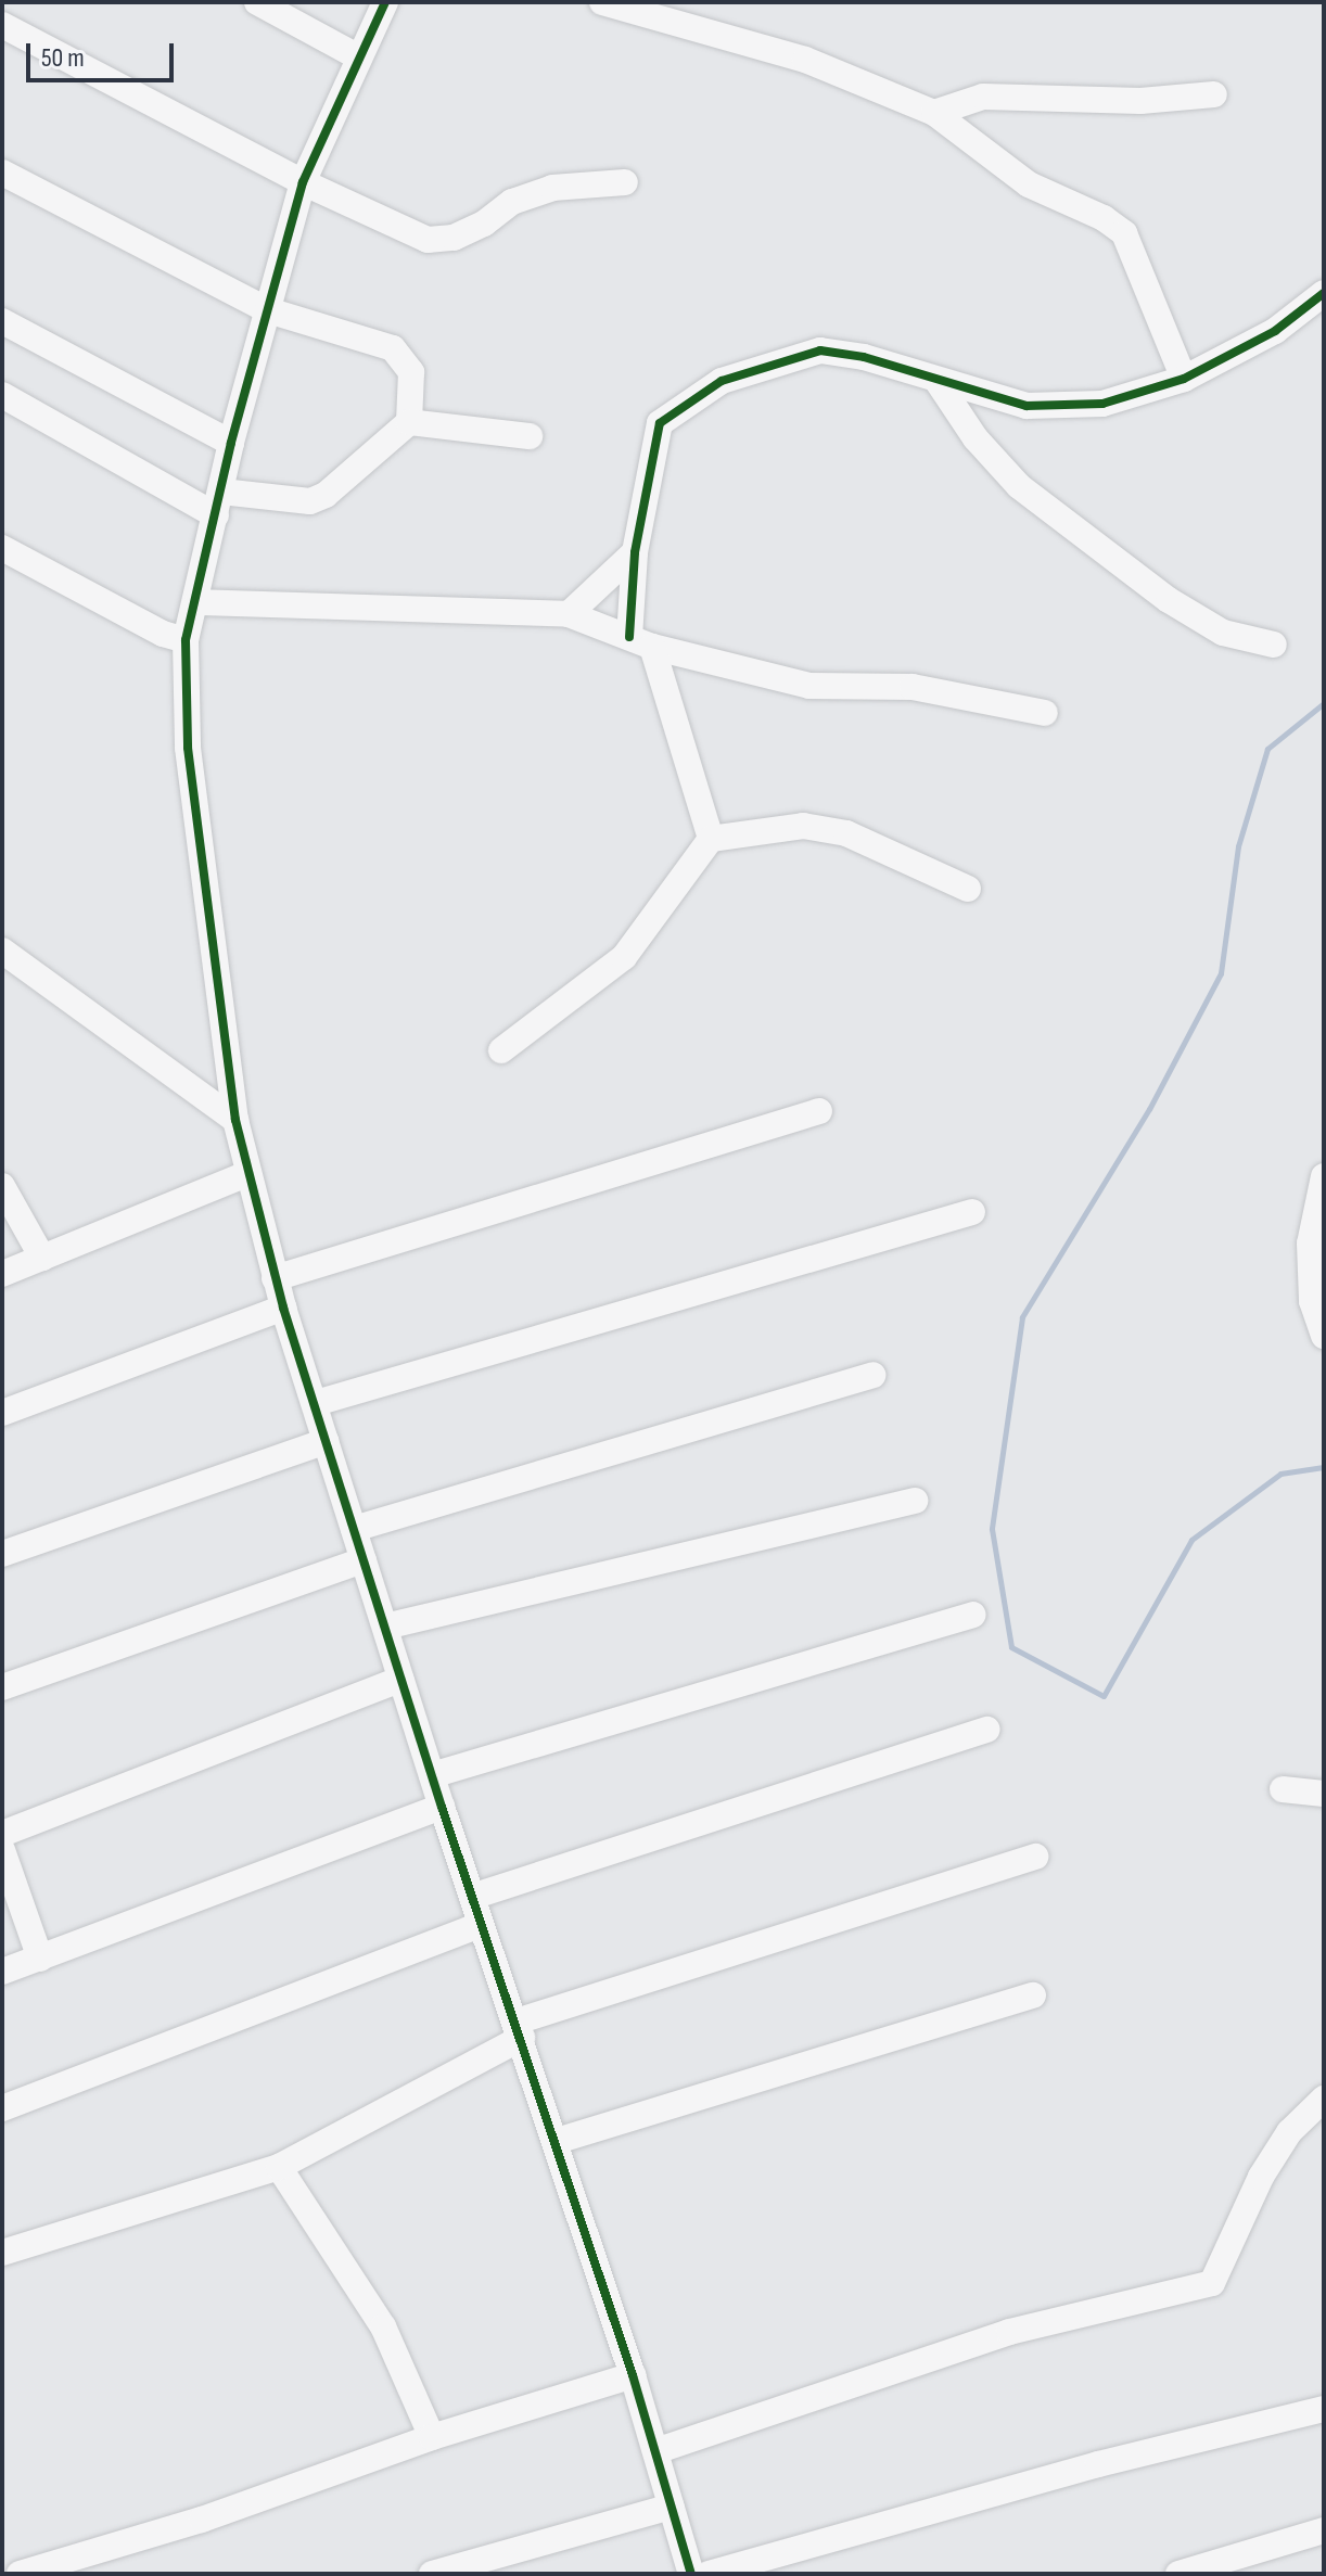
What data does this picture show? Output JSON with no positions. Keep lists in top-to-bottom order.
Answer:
{
  "scale_bar": "50 m"
}
